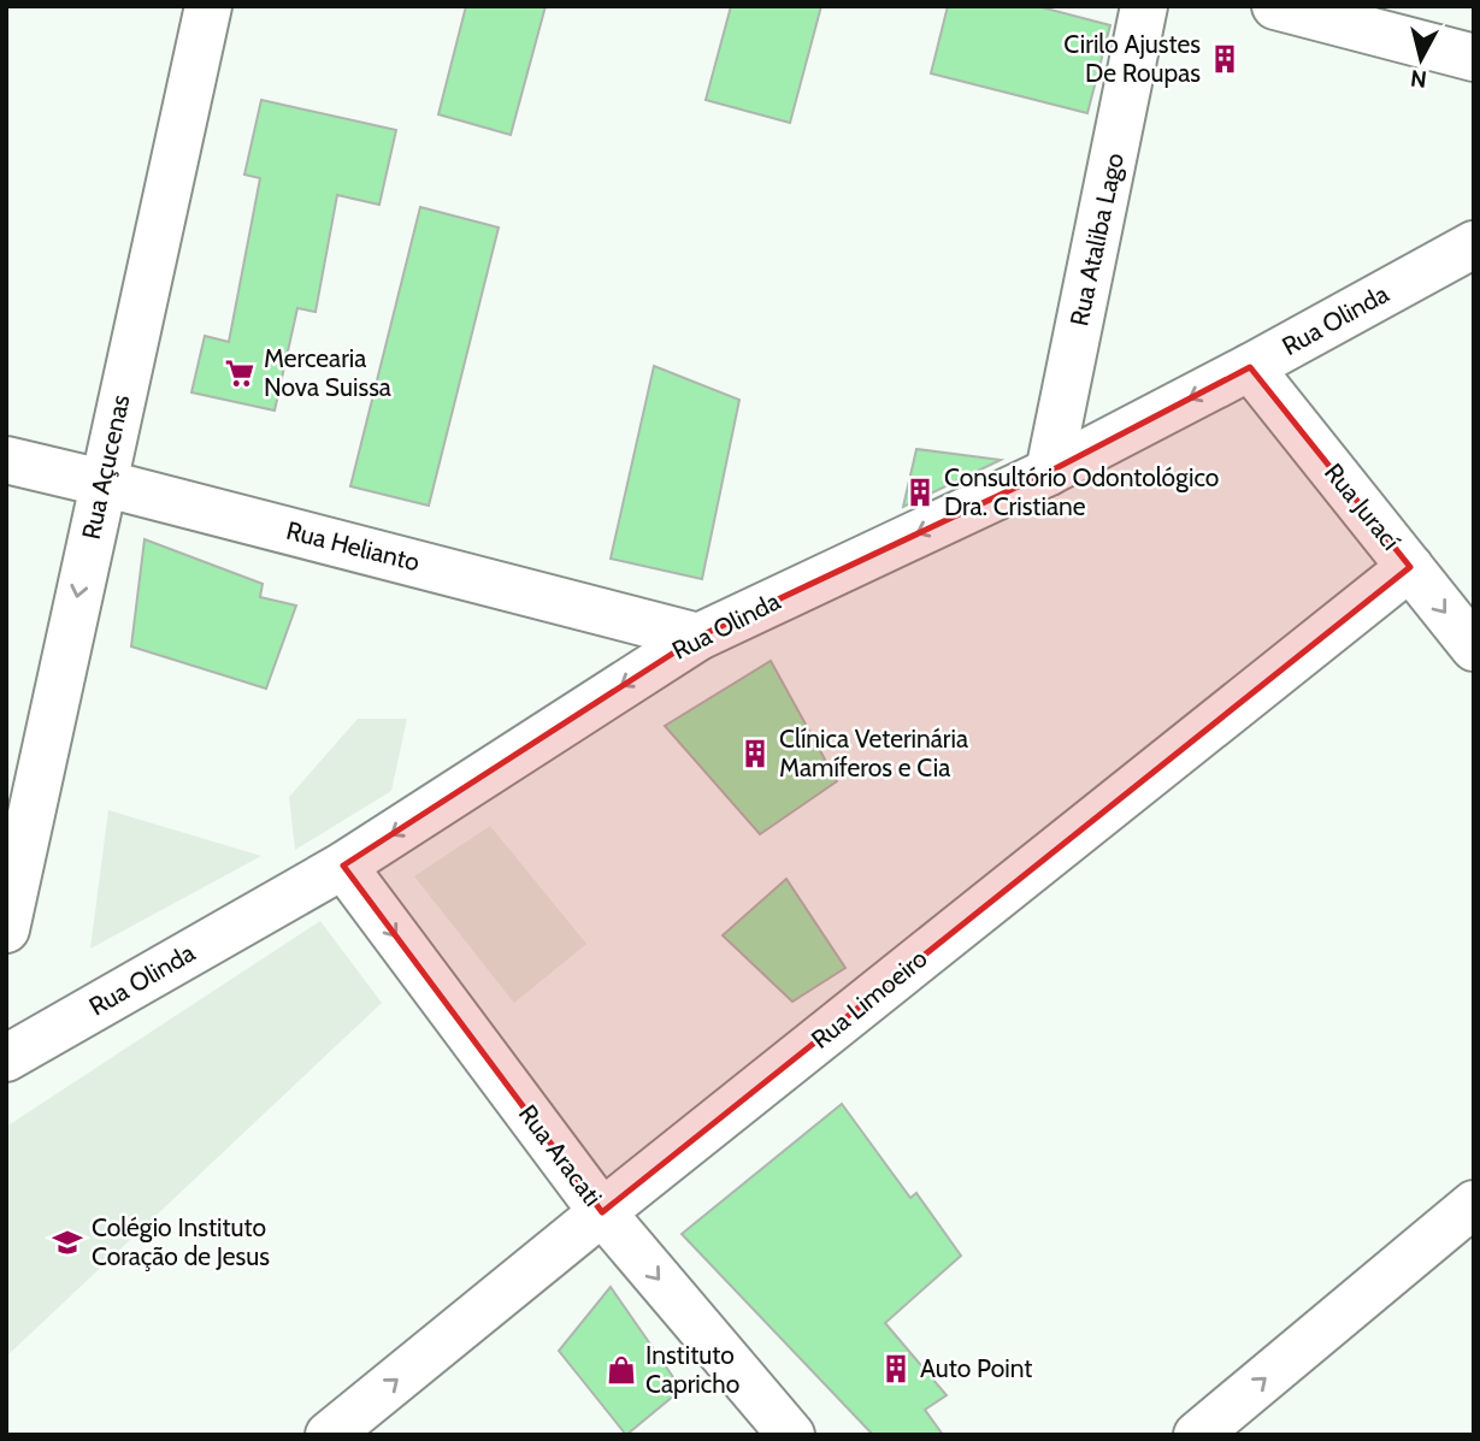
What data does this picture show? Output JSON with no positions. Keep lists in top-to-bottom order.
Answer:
{
  "streets": {
    "street": [
      "Rua Ataliba Lago",
      "Rua Olinda",
      "Rua Açucenas",
      "Rua Jurací",
      "Rua Helianto",
      "Rua Limoeiro",
      "Rua Aracati"
    ]
  },
  "crossings": [
    ["Rua Ataliba Lago", "Rua Olinda"],
    ["Rua Olinda", "Rua Jurací"],
    ["Rua Olinda", "Rua Helianto"],
    ["Rua Olinda", "Rua Aracati"],
    ["Rua Açucenas", "Rua Helianto"],
    ["Rua Jurací", "Rua Limoeiro"],
    ["Rua Limoeiro", "Rua Aracati"]
  ],
  "one_way": ["Rua Olinda", "Rua Açucenas", "Rua Aracati"],
  "places": {
    "building": [
      "Cirilo Ajustes De Roupas",
      "Consultório Odontológico Dra. Cristiane",
      "Clínica Veterinária Mamíferos e Cia",
      "Auto Point"
    ],
    "supermarket": ["Mercearia Nova Suissa"],
    "school or university": ["Colégio Instituto Coração de Jesus"],
    "shop": ["Instituto Capricho"]
  },
  "north": "bottom"
}
